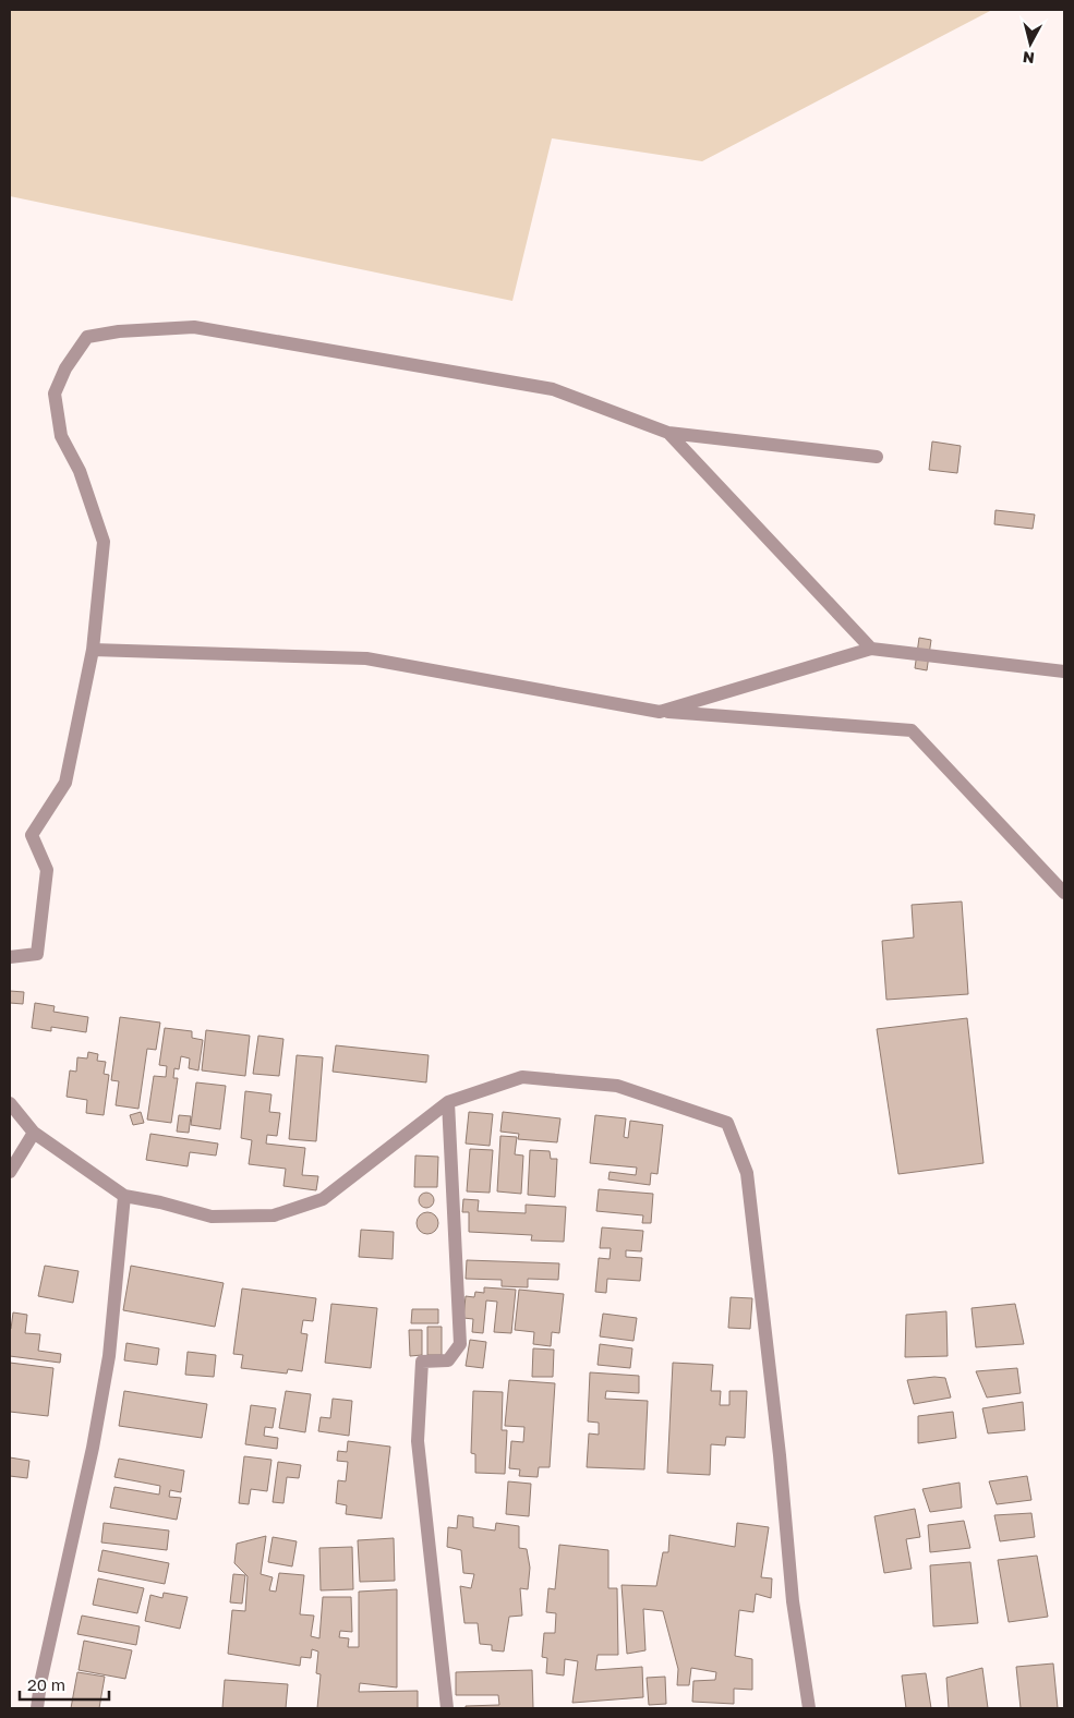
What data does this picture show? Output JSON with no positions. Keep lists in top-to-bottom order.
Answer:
{
  "scale_bar": "20 m",
  "north": "bottom"
}
